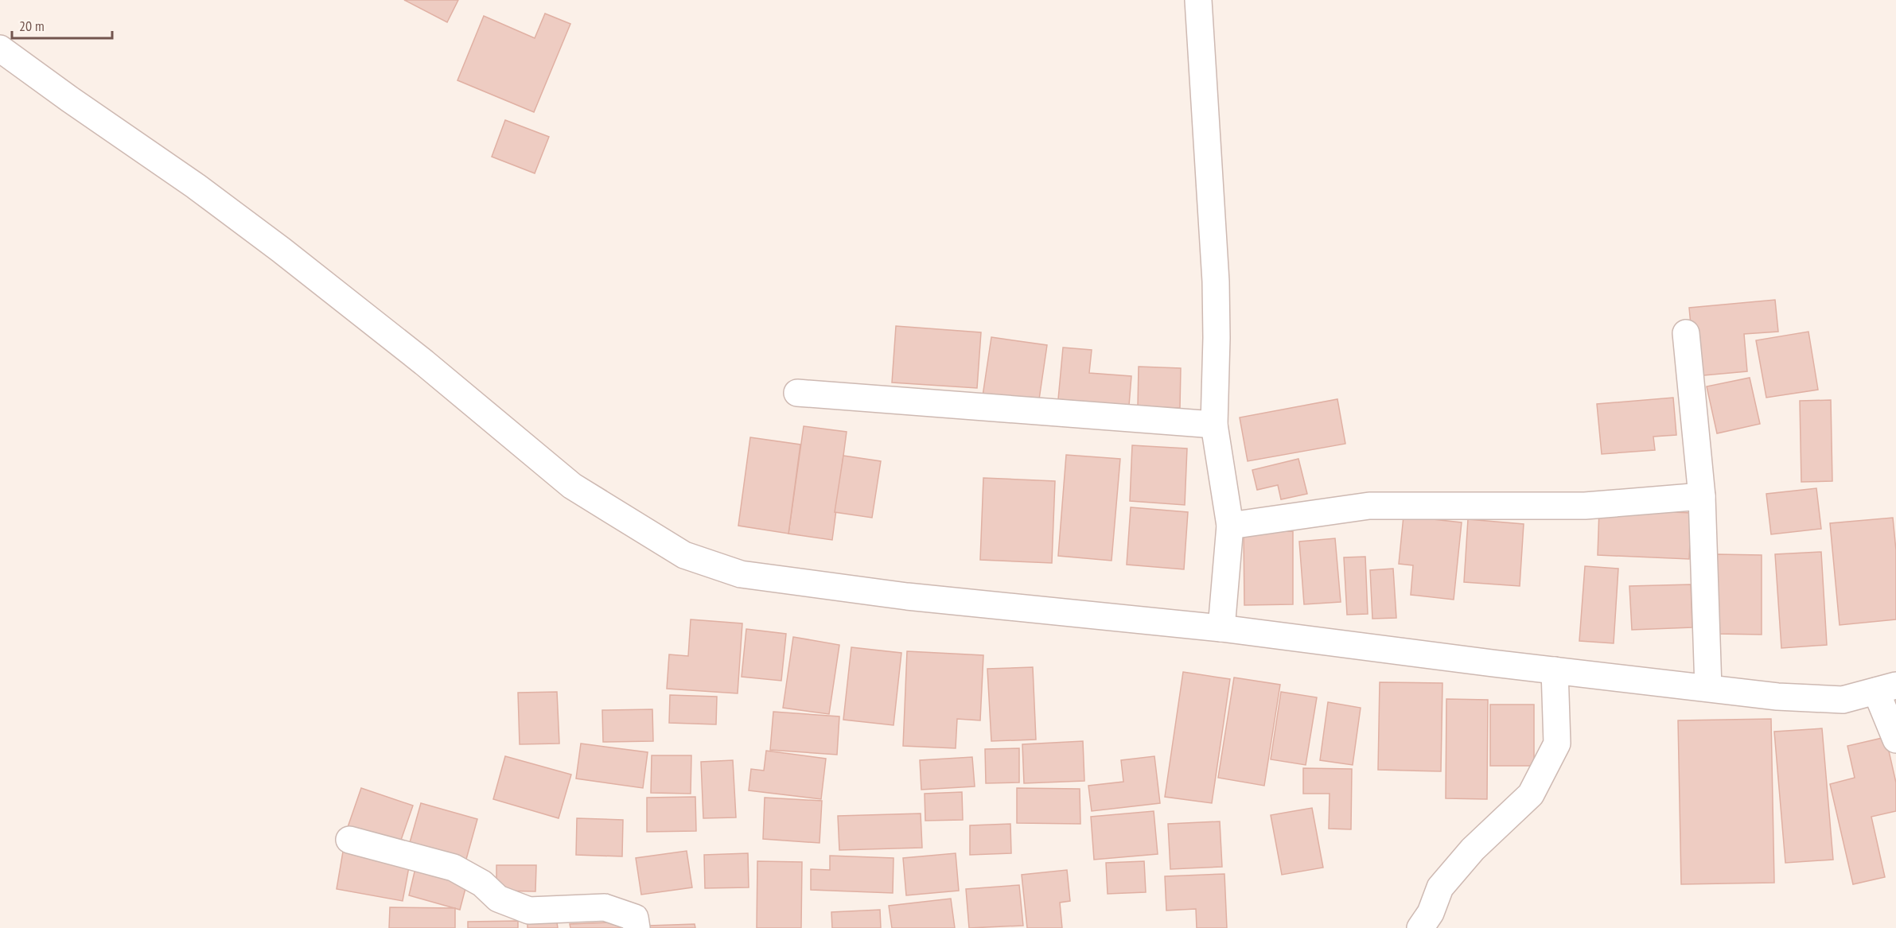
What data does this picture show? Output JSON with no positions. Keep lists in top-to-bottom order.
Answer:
{
  "scale_bar": "20 m"
}
